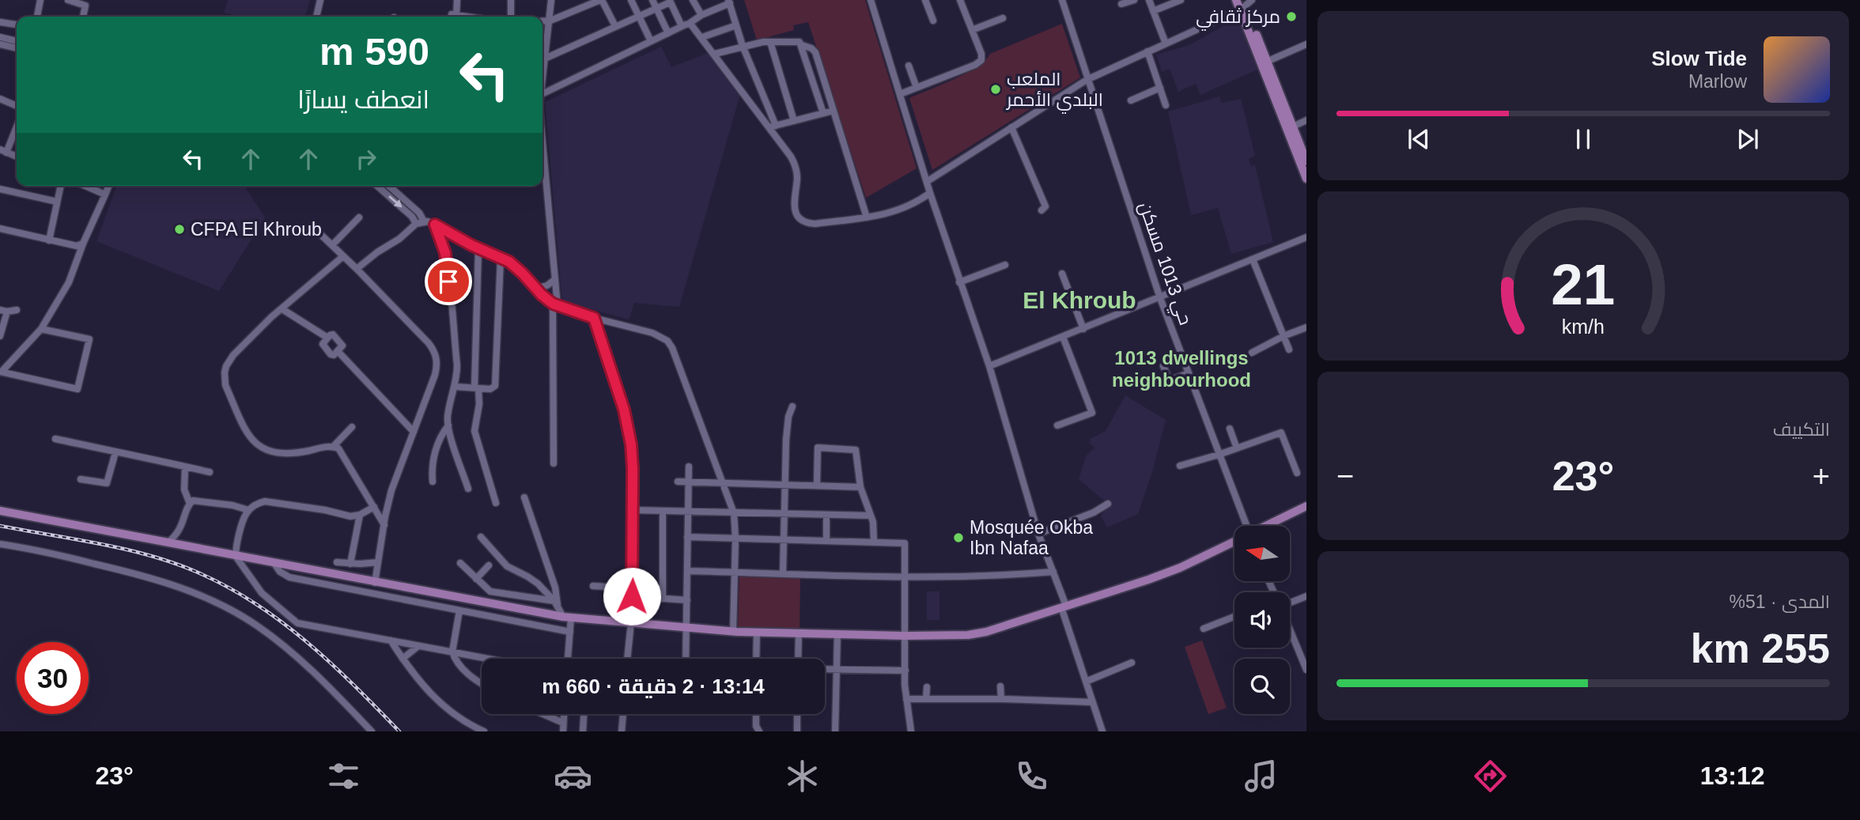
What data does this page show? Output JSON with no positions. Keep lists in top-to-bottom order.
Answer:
{
  "streets": {
    "street": ["حي 1013 مسكن"]
  },
  "districts": ["El Khroub", "1013 dwellings neighbourhood"],
  "places": [
    "مركز ثقافي",
    "الملعب البلدي الأحمر",
    "CFPA El Khroub",
    "Mosquée Okba Ibn Nafaa"
  ],
  "north": "left",
  "page": {
    "turn": ["590 m", "انعطف يسارًا"],
    "song": ["Slow Tide", "Marlow"],
    "tile": [
      "التكييف",
      ["المدى · 51%", "255 km"]
    ],
    "heat": ["−", "23°", "+"],
    "limit": "30",
    "trip": "13:14 · 2 دقيقة · 660 m",
    "tabs": ["13:12", "23°"],
    "gauge": ["21", "km/h"]
  }
}
